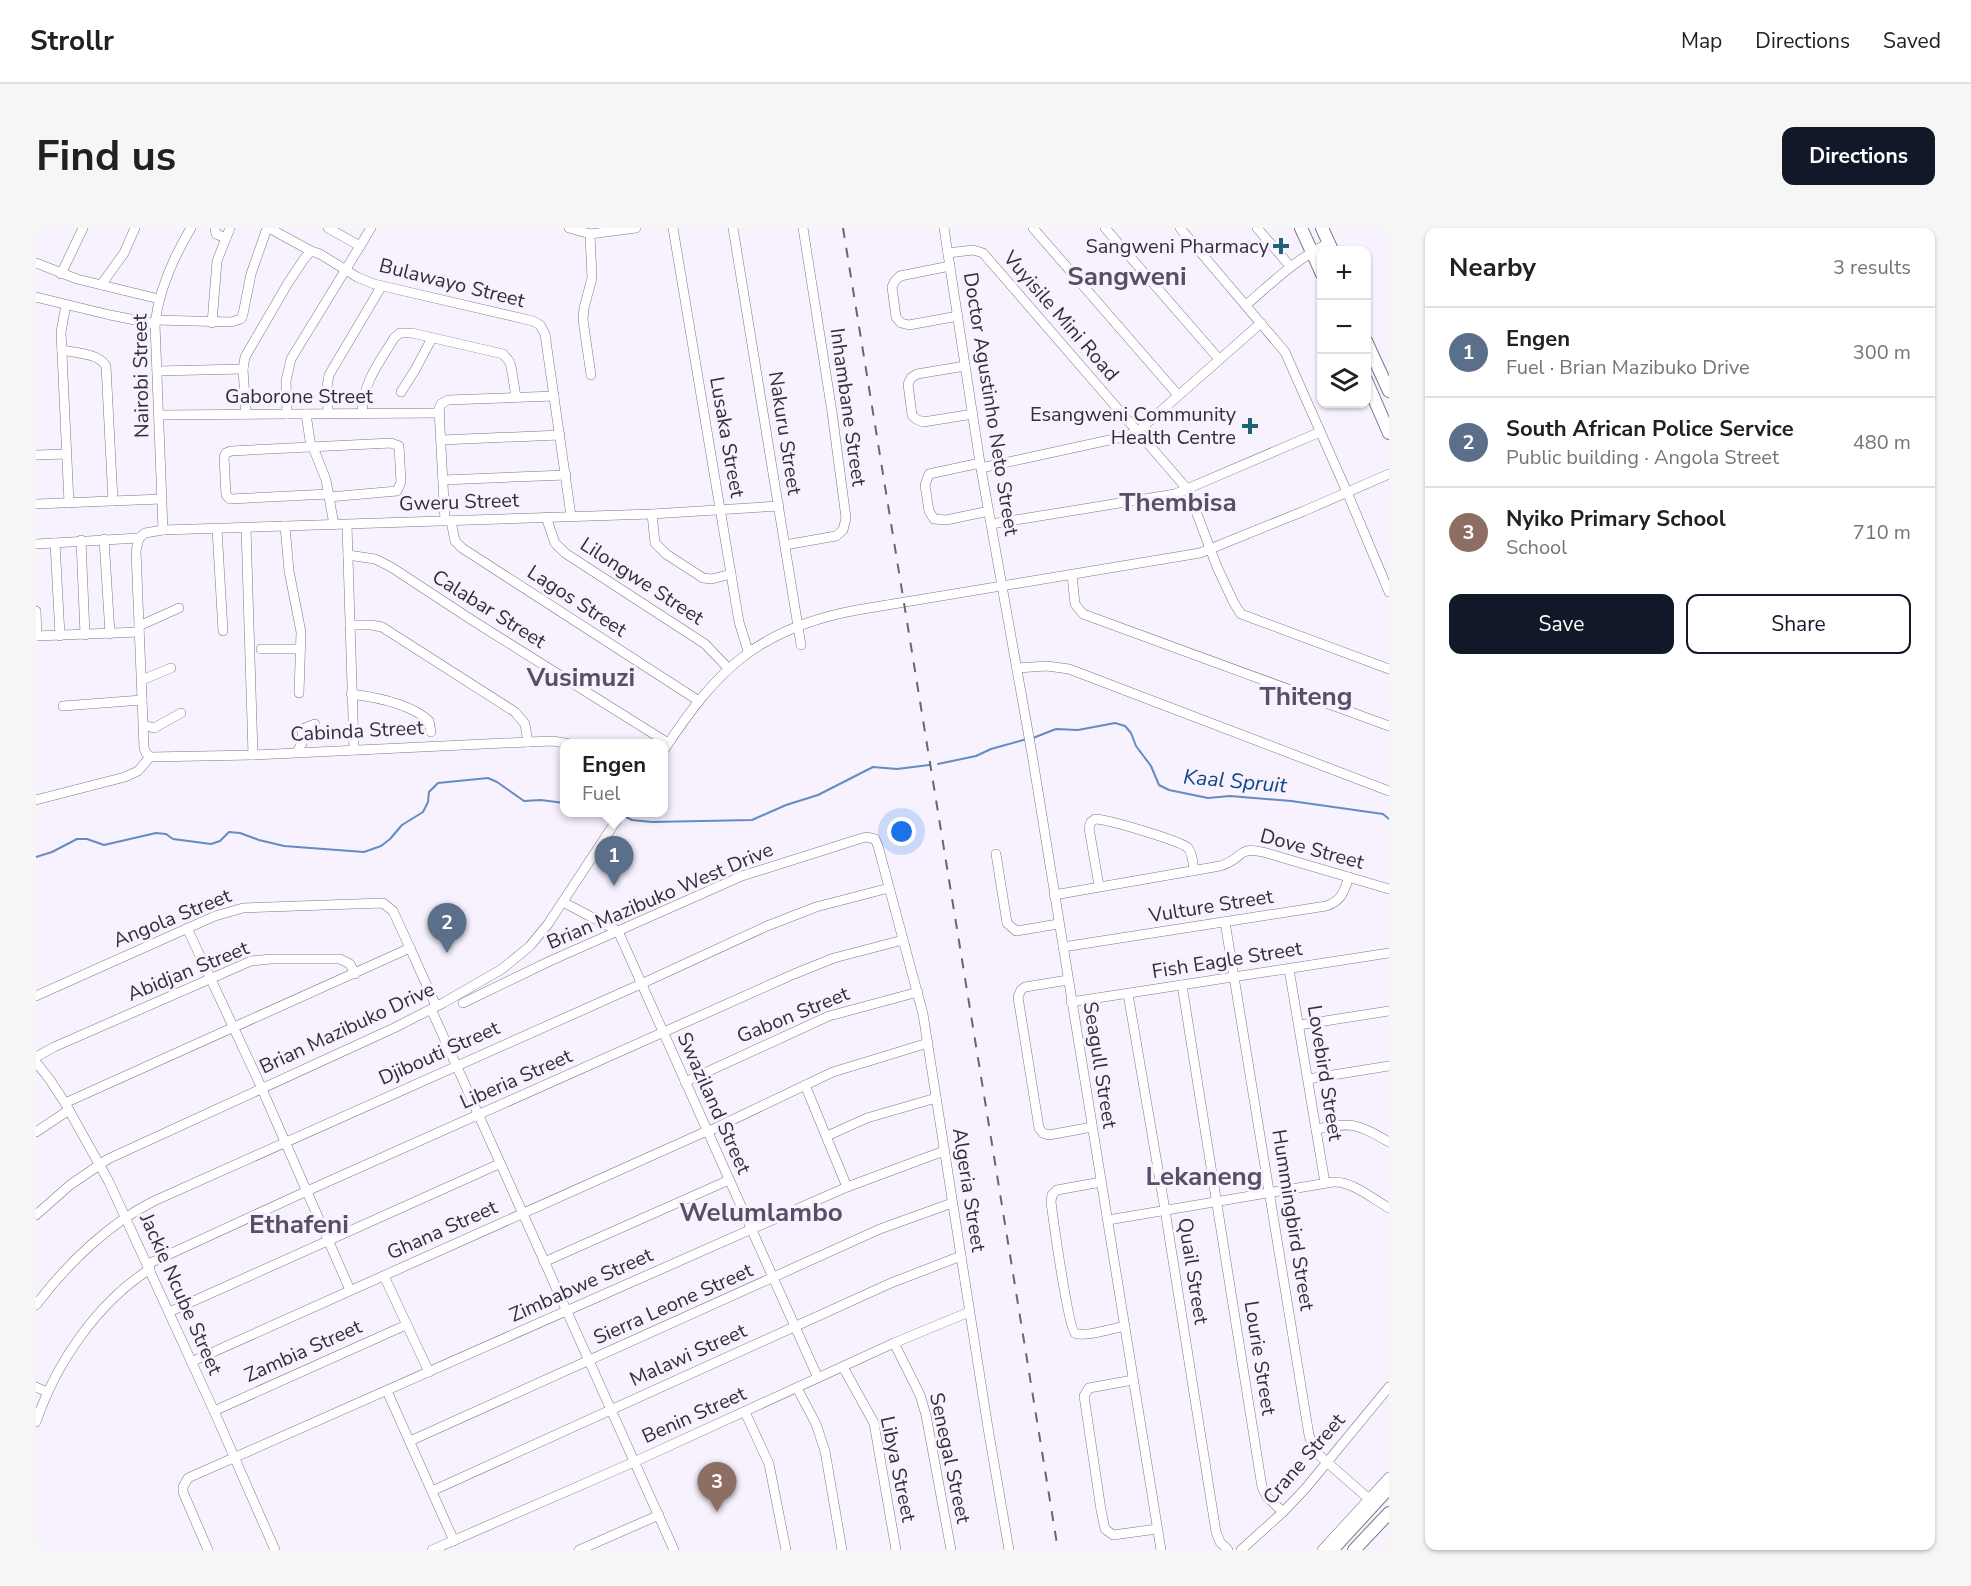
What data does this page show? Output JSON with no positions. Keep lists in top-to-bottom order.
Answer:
{
  "streets": {
    "street": [
      "Bulawayo Street",
      "Vuyisile Mini Road",
      "Nairobi Street",
      "Gaborone Street",
      "Doctor Agustinho Neto Street",
      "Inhambane Street",
      "Nakuru Street",
      "Lusaka Street",
      "Gweru Street",
      "Lilongwe Street",
      "Lagos Street",
      "Calabar Street",
      "Cabinda Street",
      "Dove Street",
      "Brian Mazibuko West Drive",
      "Vulture Street",
      "Angola Street",
      "Fish Eagle Street",
      "Abidjan Street",
      "Gabon Street",
      "Brian Mazibuko Drive",
      "Djibouti Street",
      "Seagull Street",
      "Lovebird Street",
      "Liberia Street",
      "Swaziland Street",
      "Algeria Street",
      "Hummingbird Street",
      "Ghana Street",
      "Quail Street",
      "Zimbabwe Street",
      "Jackie Ncube Street",
      "Sierra Leone Street",
      "Zambia Street",
      "Malawi Street",
      "Lourie Street",
      "Benin Street",
      "Senegal Street",
      "Crane Street",
      "Libya Street"
    ]
  },
  "crossings": [
    ["Bulawayo Street", "Gweru Street"],
    ["Vuyisile Mini Road", "Doctor Agustinho Neto Street"],
    ["Nairobi Street", "Gaborone Street"],
    ["Nairobi Street", "Gweru Street"],
    ["Gaborone Street", "Lagos Street"],
    ["Doctor Agustinho Neto Street", "Seagull Street"],
    ["Inhambane Street", "Nakuru Street"],
    ["Nakuru Street", "Gweru Street"],
    ["Lusaka Street", "Gweru Street"],
    ["Gweru Street", "Lilongwe Street"],
    ["Gweru Street", "Lagos Street"],
    ["Dove Street", "Vulture Street"],
    ["Dove Street", "Seagull Street"],
    ["Brian Mazibuko West Drive", "Swaziland Street"],
    ["Brian Mazibuko West Drive", "Algeria Street"],
    ["Vulture Street", "Seagull Street"],
    ["Vulture Street", "Hummingbird Street"],
    ["Angola Street", "Brian Mazibuko Drive"],
    ["Angola Street", "Djibouti Street"],
    ["Angola Street", "Liberia Street"],
    ["Angola Street", "Ghana Street"],
    ["Angola Street", "Zimbabwe Street"],
    ["Angola Street", "Sierra Leone Street"],
    ["Angola Street", "Malawi Street"],
    ["Angola Street", "Benin Street"],
    ["Fish Eagle Street", "Seagull Street"],
    ["Fish Eagle Street", "Lovebird Street"],
    ["Fish Eagle Street", "Hummingbird Street"],
    ["Fish Eagle Street", "Quail Street"],
    ["Fish Eagle Street", "Lourie Street"],
    ["Abidjan Street", "Jackie Ncube Street"],
    ["Gabon Street", "Swaziland Street"],
    ["Gabon Street", "Algeria Street"],
    ["Brian Mazibuko Drive", "Jackie Ncube Street"],
    ["Djibouti Street", "Swaziland Street"],
    ["Djibouti Street", "Algeria Street"],
    ["Djibouti Street", "Jackie Ncube Street"],
    ["Liberia Street", "Swaziland Street"],
    ["Liberia Street", "Algeria Street"],
    ["Liberia Street", "Jackie Ncube Street"],
    ["Swaziland Street", "Ghana Street"],
    ["Swaziland Street", "Zimbabwe Street"],
    ["Swaziland Street", "Sierra Leone Street"],
    ["Swaziland Street", "Malawi Street"],
    ["Swaziland Street", "Benin Street"],
    ["Algeria Street", "Ghana Street"],
    ["Algeria Street", "Zimbabwe Street"],
    ["Algeria Street", "Sierra Leone Street"],
    ["Algeria Street", "Malawi Street"],
    ["Algeria Street", "Benin Street"],
    ["Hummingbird Street", "Crane Street"],
    ["Ghana Street", "Jackie Ncube Street"],
    ["Zimbabwe Street", "Jackie Ncube Street"],
    ["Jackie Ncube Street", "Zambia Street"],
    ["Lourie Street", "Crane Street"],
    ["Benin Street", "Senegal Street"],
    ["Benin Street", "Libya Street"]
  ],
  "districts": [
    "Sangweni",
    "Thembisa",
    "Vusimuzi",
    "Thiteng",
    "Lekaneng",
    "Welumlambo",
    "Ethafeni"
  ],
  "water": ["Kaal Spruit"],
  "places": {
    "health": ["Sangweni Pharmacy", "Esangweni Community Health Centre"]
  },
  "page": {
    "header": "Strollr",
    "nav": ["Map", "Directions", "Saved"],
    "buttons": [
      "Directions",
      ["Save", "Share"]
    ],
    "title": "Find us",
    "heading": ["Nearby", "3 results"],
    "map_buttons": ["+", "−"],
    "list": [
      {
        "mark": "1",
        "name": "Engen",
        "note": "Fuel · Brian Mazibuko Drive",
        "value": "300 m"
      },
      {
        "mark": "2",
        "name": "South African Police Service",
        "note": "Public building · Angola Street",
        "value": "480 m"
      },
      {
        "mark": "3",
        "name": "Nyiko Primary School",
        "note": "School",
        "value": "710 m"
      }
    ],
    "popup": ["Engen", "Fuel"],
    "pins": ["1", "2", "3"]
  }
}
